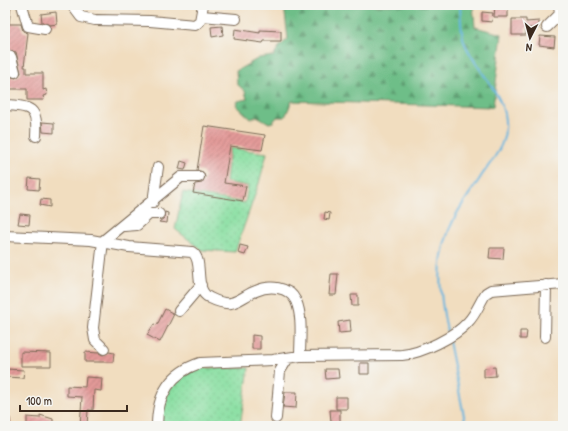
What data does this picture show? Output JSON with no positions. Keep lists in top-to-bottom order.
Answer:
{
  "scale_bar": "100 m",
  "north": "bottom"
}
